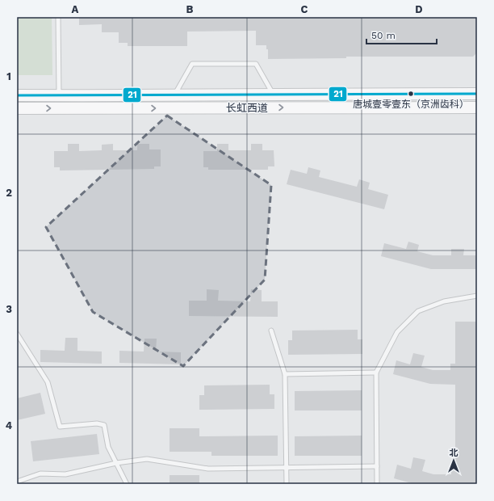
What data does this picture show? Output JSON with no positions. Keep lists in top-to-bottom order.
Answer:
{
  "streets": {
    "main road": ["长虹西道"]
  },
  "places": ["唐城壹零壹东（京洲齿科）"],
  "lines": ["transit line 21"],
  "scale_bar": "50 m",
  "north": "top",
  "grid": {
    "columns": [
      "A",
      "B",
      "C",
      "D"
    ],
    "rows": [
      "1",
      "2",
      "3",
      "4"
    ]
  }
}
